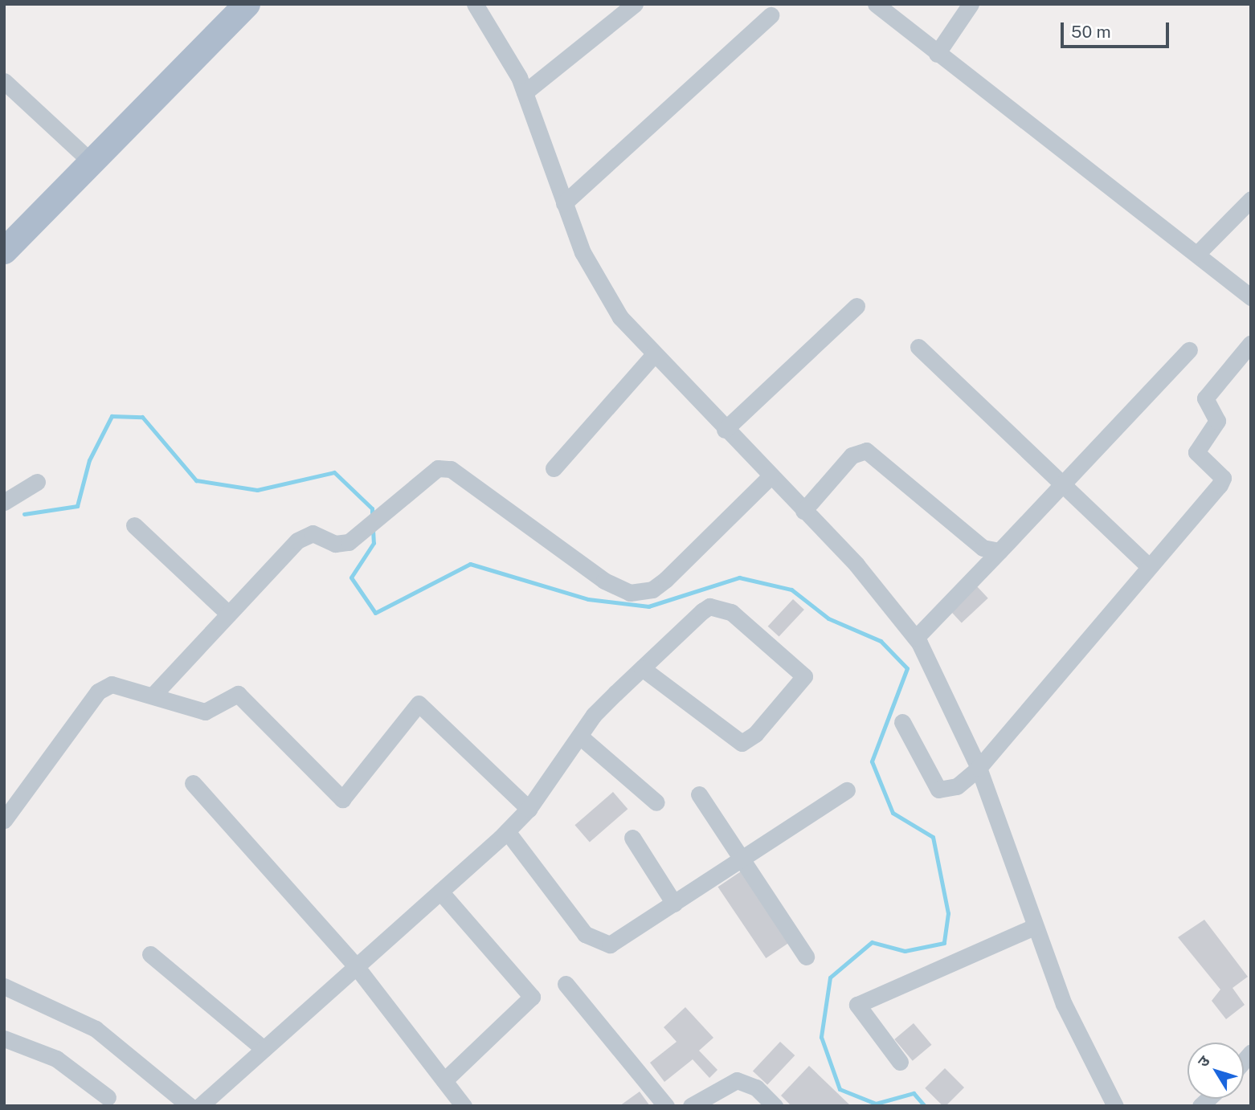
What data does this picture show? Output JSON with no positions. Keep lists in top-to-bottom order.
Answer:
{
  "scale_bar": "50 m",
  "north": "top left"
}
